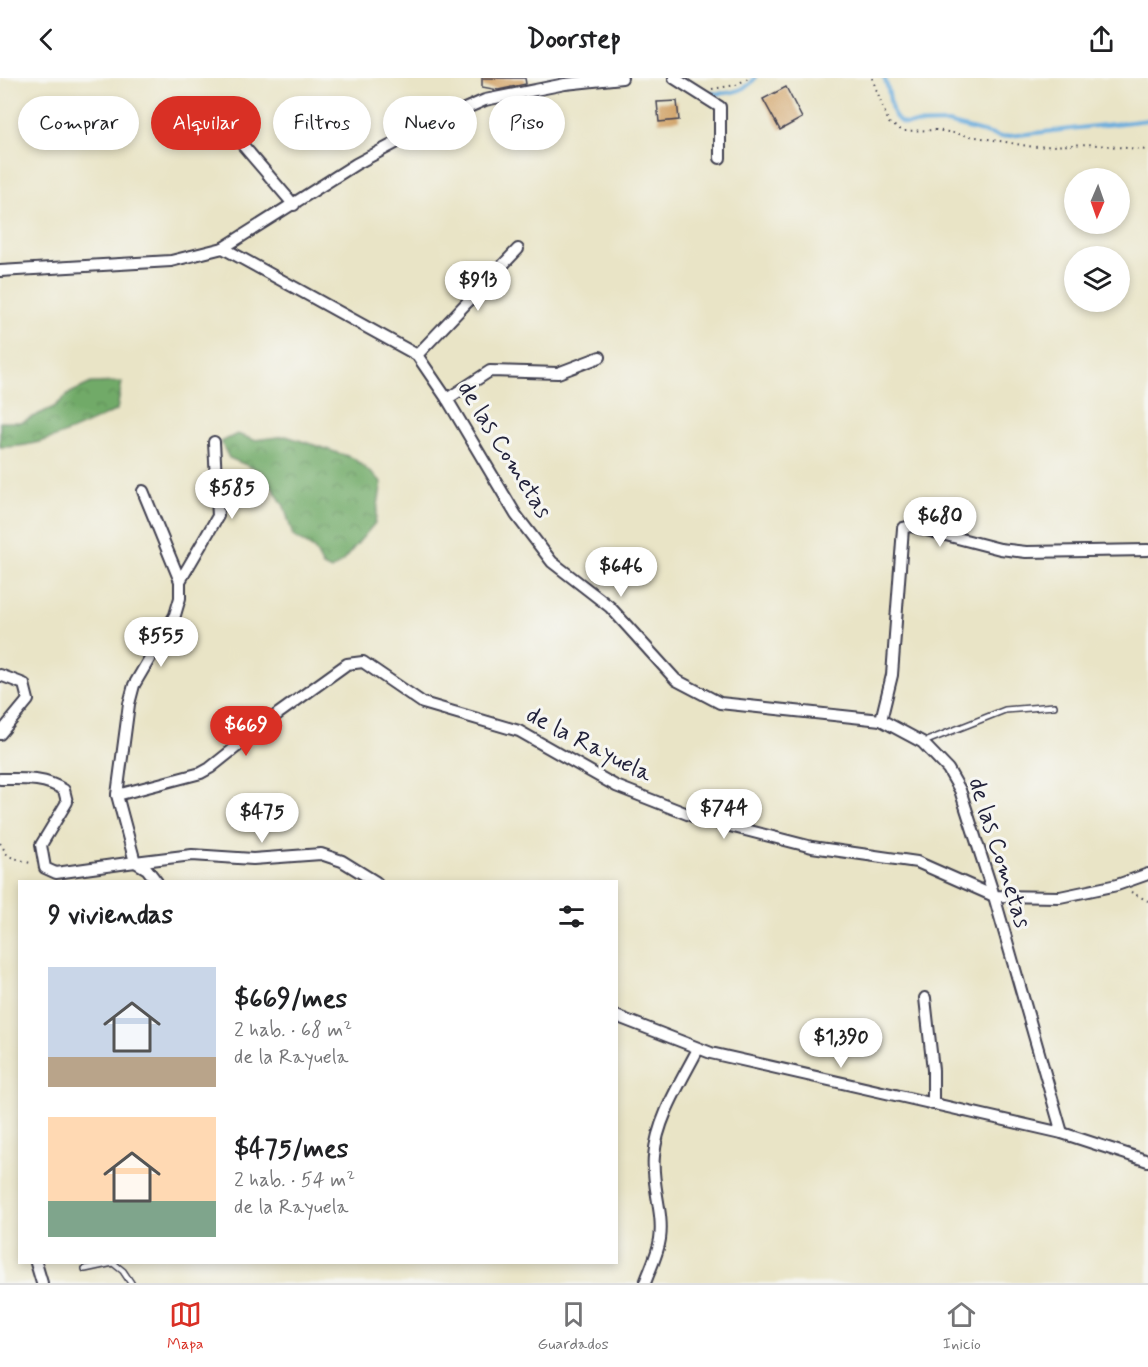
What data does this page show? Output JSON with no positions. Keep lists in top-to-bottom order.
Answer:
{
  "streets": {
    "street": ["de las Cometas", "de la Rayuela"]
  },
  "crossings": [
    ["de las Cometas", "de la Rayuela"]
  ],
  "north": "bottom",
  "page": {
    "header": "Doorstep",
    "chip": [
      "Comprar",
      "Alquilar",
      "Filtros",
      "Nuevo",
      "Piso"
    ],
    "price": [
      "$913",
      "$585",
      "$680",
      "$646",
      "$555",
      "$669",
      "$744",
      "$475",
      "$1,390"
    ],
    "heading": "9 viviendas",
    "list": [
      {
        "name": "$669/mes",
        "note": "2 hab. · 68 m² · de la Rayuela"
      },
      {
        "name": "$475/mes",
        "note": "2 hab. · 54 m² · de la Rayuela"
      }
    ],
    "tabs": ["Mapa", "Guardados", "Inicio"]
  }
}
